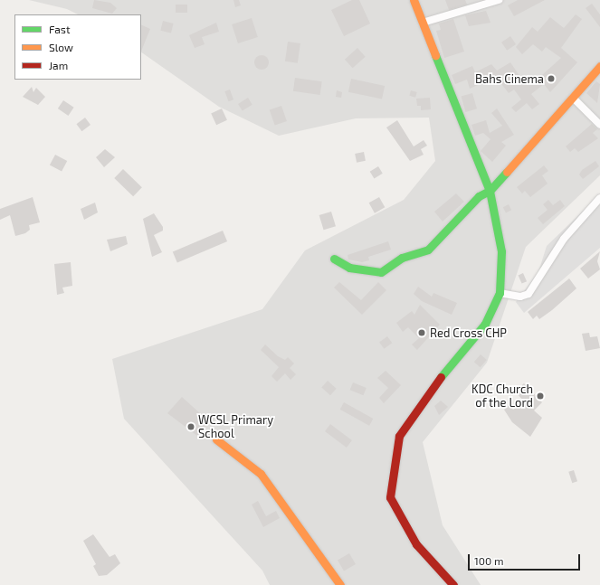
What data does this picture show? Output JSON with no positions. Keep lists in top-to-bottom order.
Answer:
{
  "places": [
    "Bahs Cinema",
    "Red Cross CHP",
    "KDC Church of the Lord",
    "WCSL Primary School"
  ],
  "legend": ["Fast", "Slow", "Jam"],
  "scale_bar": "100 m"
}
